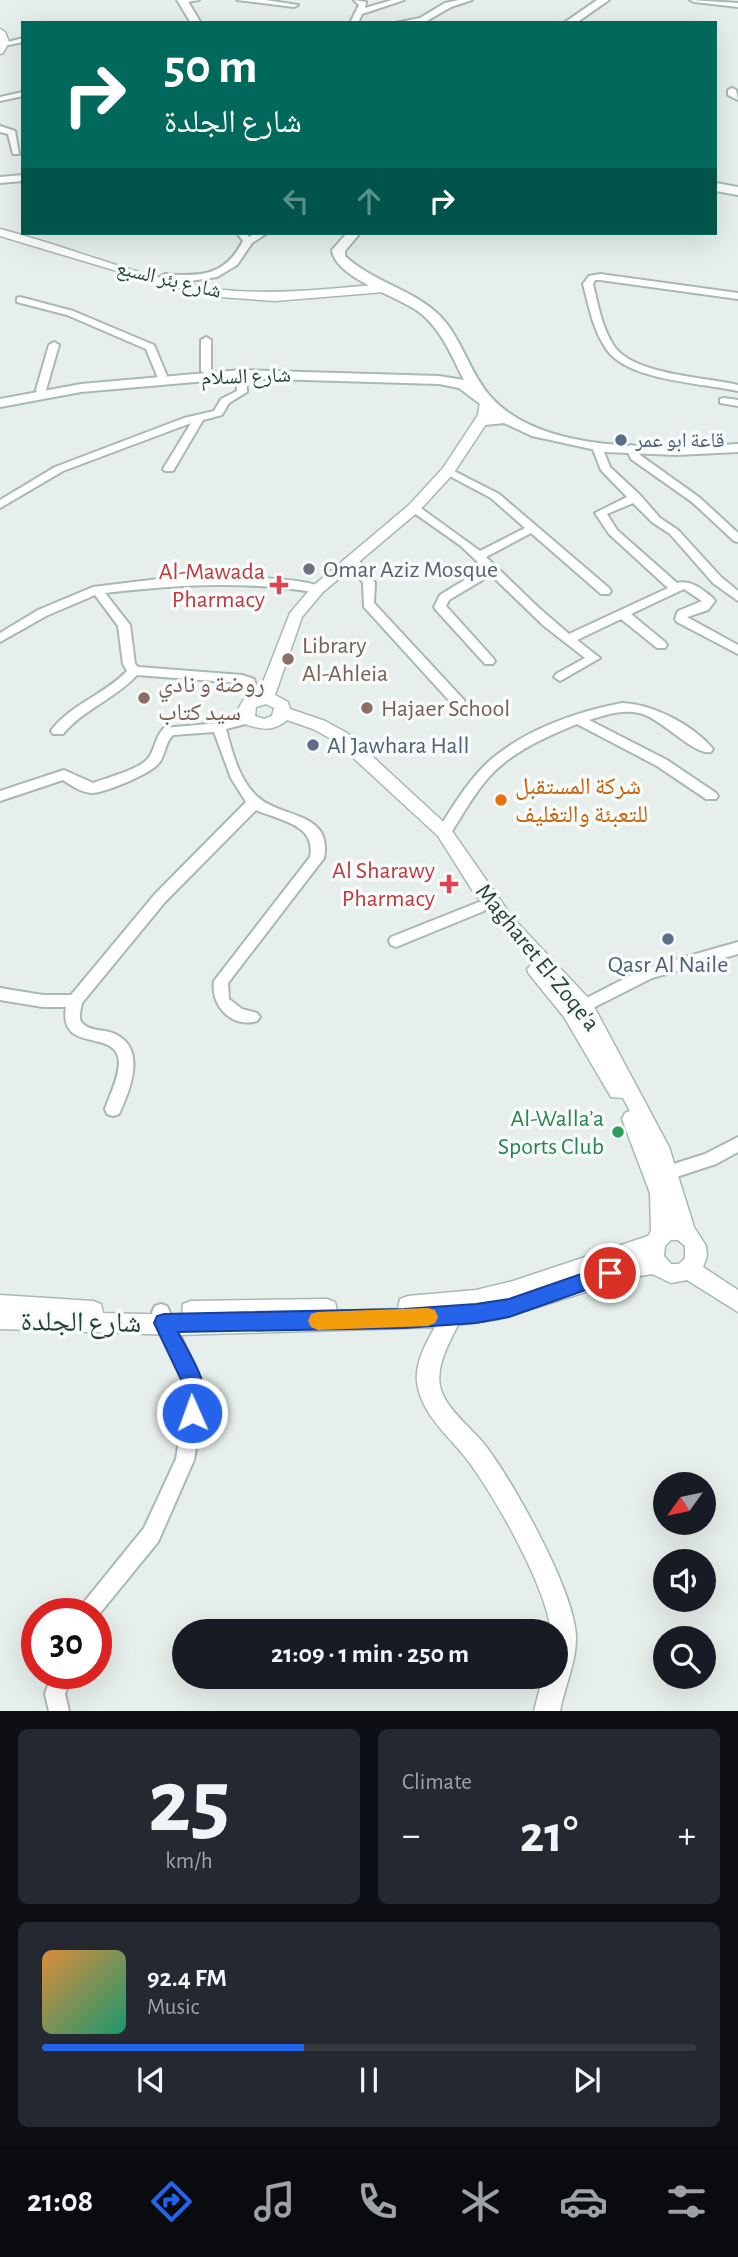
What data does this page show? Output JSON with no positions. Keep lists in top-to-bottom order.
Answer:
{
  "streets": {
    "main road": ["شارع السلام"],
    "street": ["شارع بئر السبع", "Magharet El-Zoqe'a", "شارع الجلدة"]
  },
  "crossings": [
    ["Magharet El-Zoqe'a", "شارع الجلدة"]
  ],
  "places": {
    "other": [
      "قاعة ابو عمر",
      "Omar Aziz Mosque",
      "Library Al-Ahleia",
      "روضة و نادي سيد كتاب",
      "Hajaer School",
      "Al Jawhara Hall",
      "شركة المستقبل للتعبئة والتغليف",
      "Qasr Al Naile",
      "Al-Walla’a Sports Club"
    ],
    "health": ["Al-Mawada Pharmacy", "Al Sharawy Pharmacy"]
  },
  "north": "bottom left",
  "page": {
    "turn": ["50 m", "شارع الجلدة"],
    "limit": "30",
    "trip": "21:09 · 1 min · 250 m",
    "tile": [
      ["25", "km/h"],
      "Climate"
    ],
    "heat": ["−", "21°", "+"],
    "song": ["92.4 FM", "Music"],
    "tabs": "21:08"
  }
}
